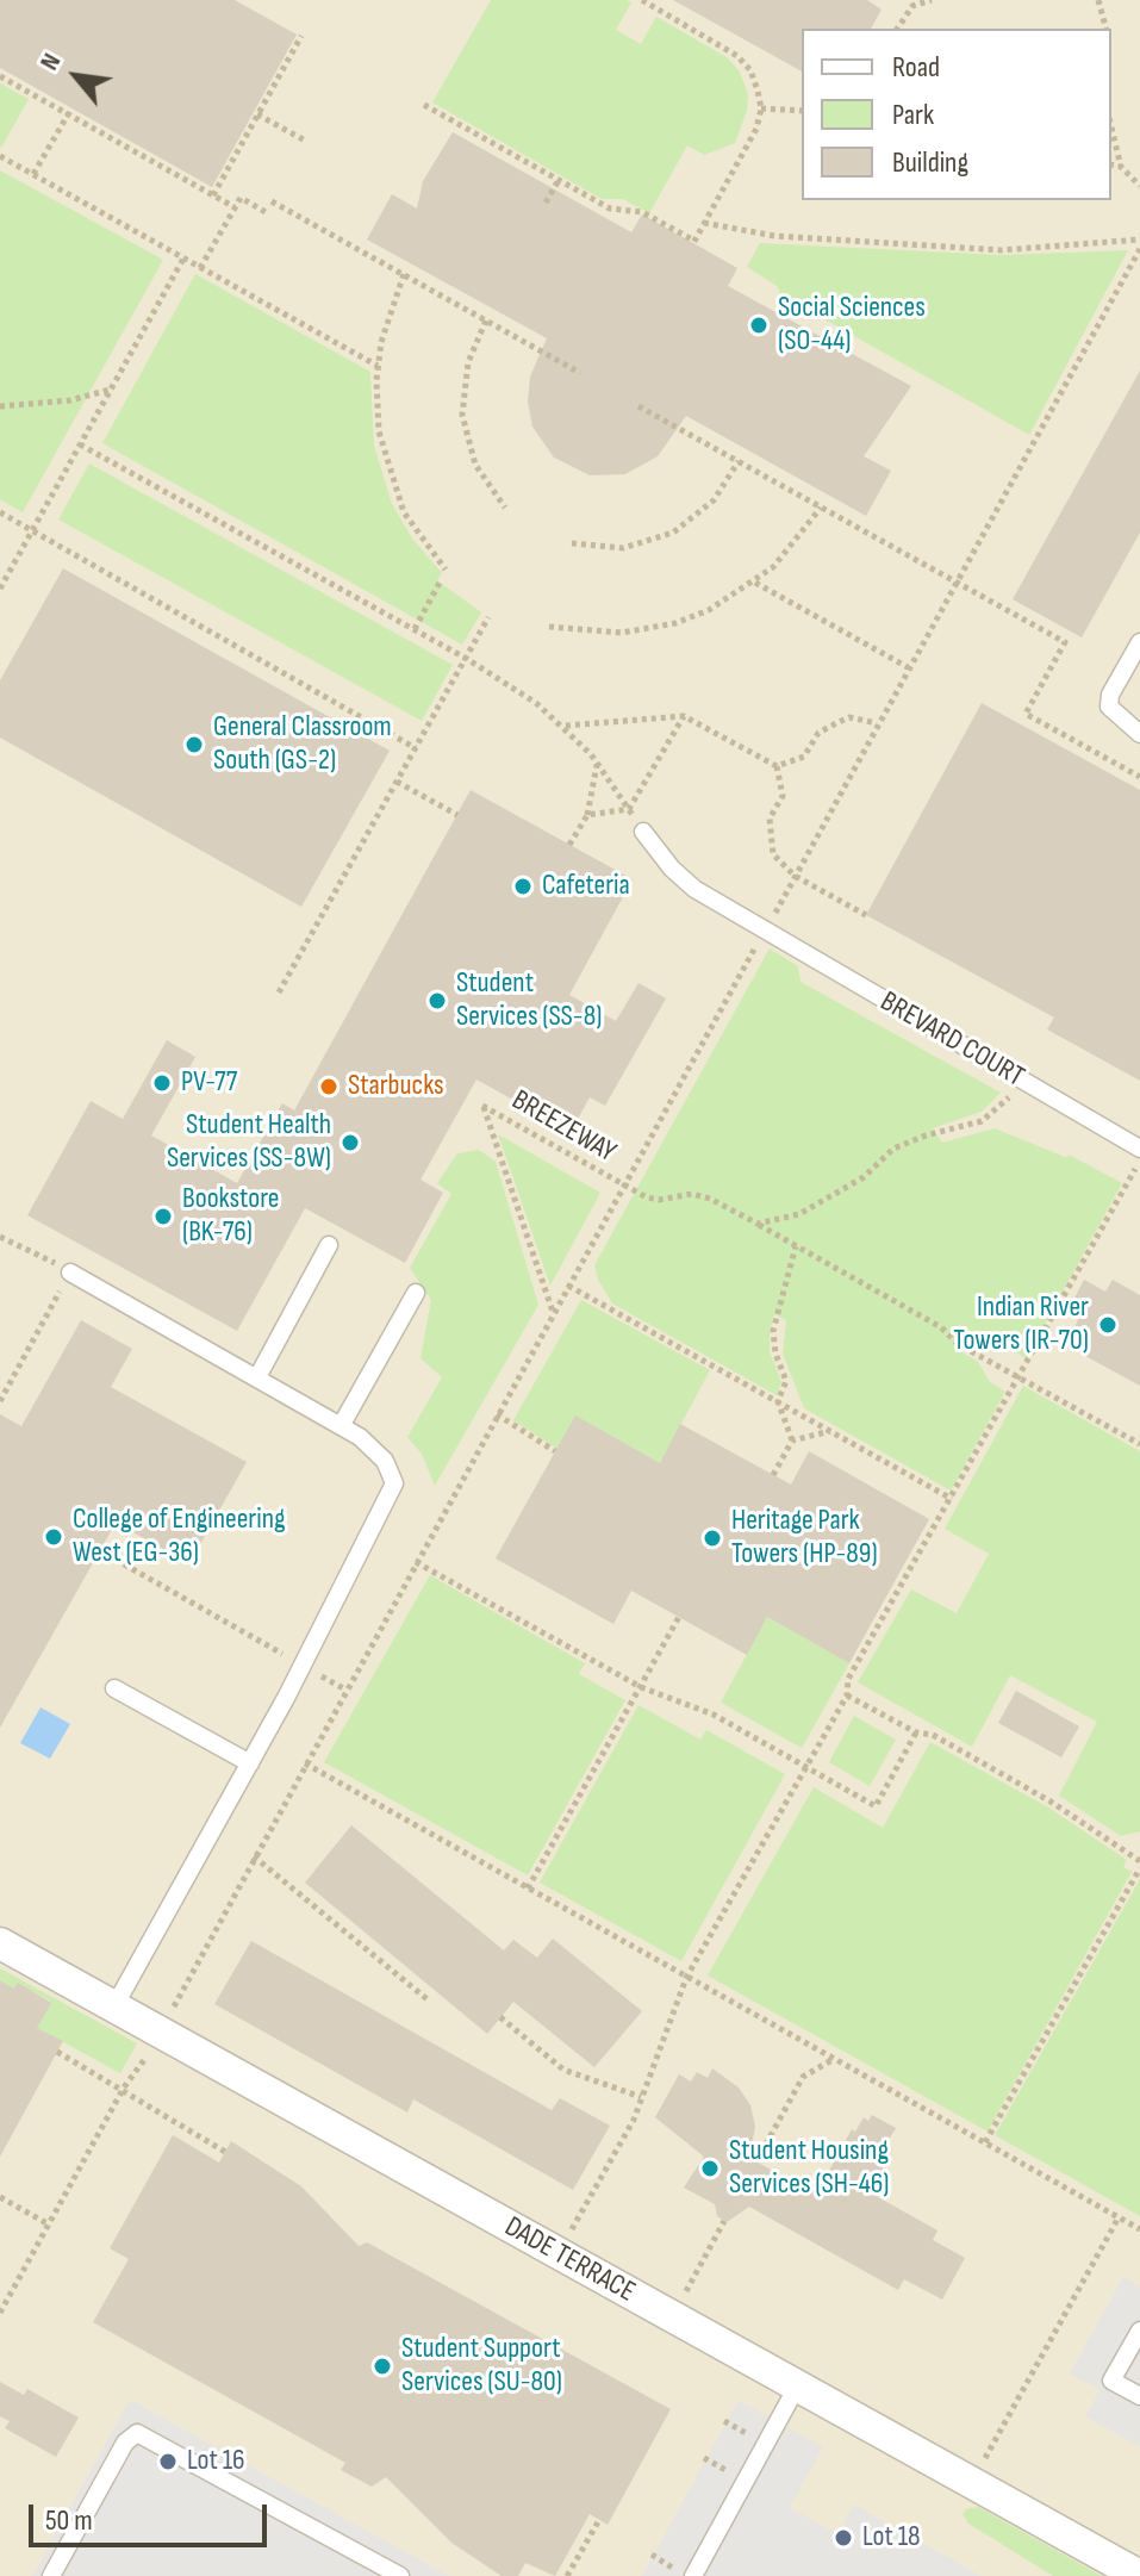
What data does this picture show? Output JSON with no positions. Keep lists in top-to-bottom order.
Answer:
{
  "streets": {
    "street": ["DADE TERRACE"],
    "lane": ["BREVARD COURT"],
    "path": ["BREEZEWAY"]
  },
  "places": [
    "Social Sciences (SO-44)",
    "General Classroom South (GS-2)",
    "Cafeteria",
    "Student Services (SS-8)",
    "PV-77",
    "Starbucks",
    "Student Health Services (SS-8W)",
    "Bookstore (BK-76)",
    "Indian River Towers (IR-70)",
    "College of Engineering West (EG-36)",
    "Heritage Park Towers (HP-89)",
    "Student Housing Services (SH-46)",
    "Student Support Services (SU-80)",
    "Lot 16",
    "Lot 18"
  ],
  "legend": ["Road", "Park", "Building"],
  "scale_bar": "50 m",
  "north": "top left"
}
